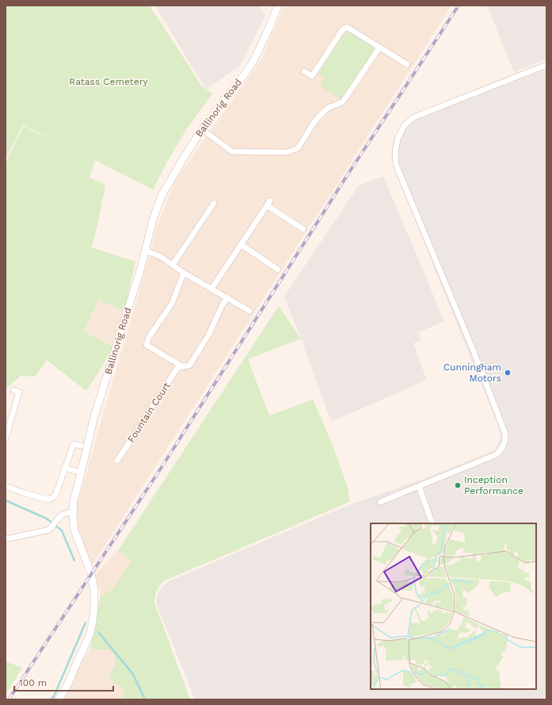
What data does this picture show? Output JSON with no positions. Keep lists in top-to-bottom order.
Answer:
{
  "streets": {
    "street": ["Ballinorig Road", "Fountain Court"]
  },
  "parks": ["Ratass Cemetery"],
  "places": ["Cunningham Motors", "Inception Performance"],
  "scale_bar": "100 m"
}
